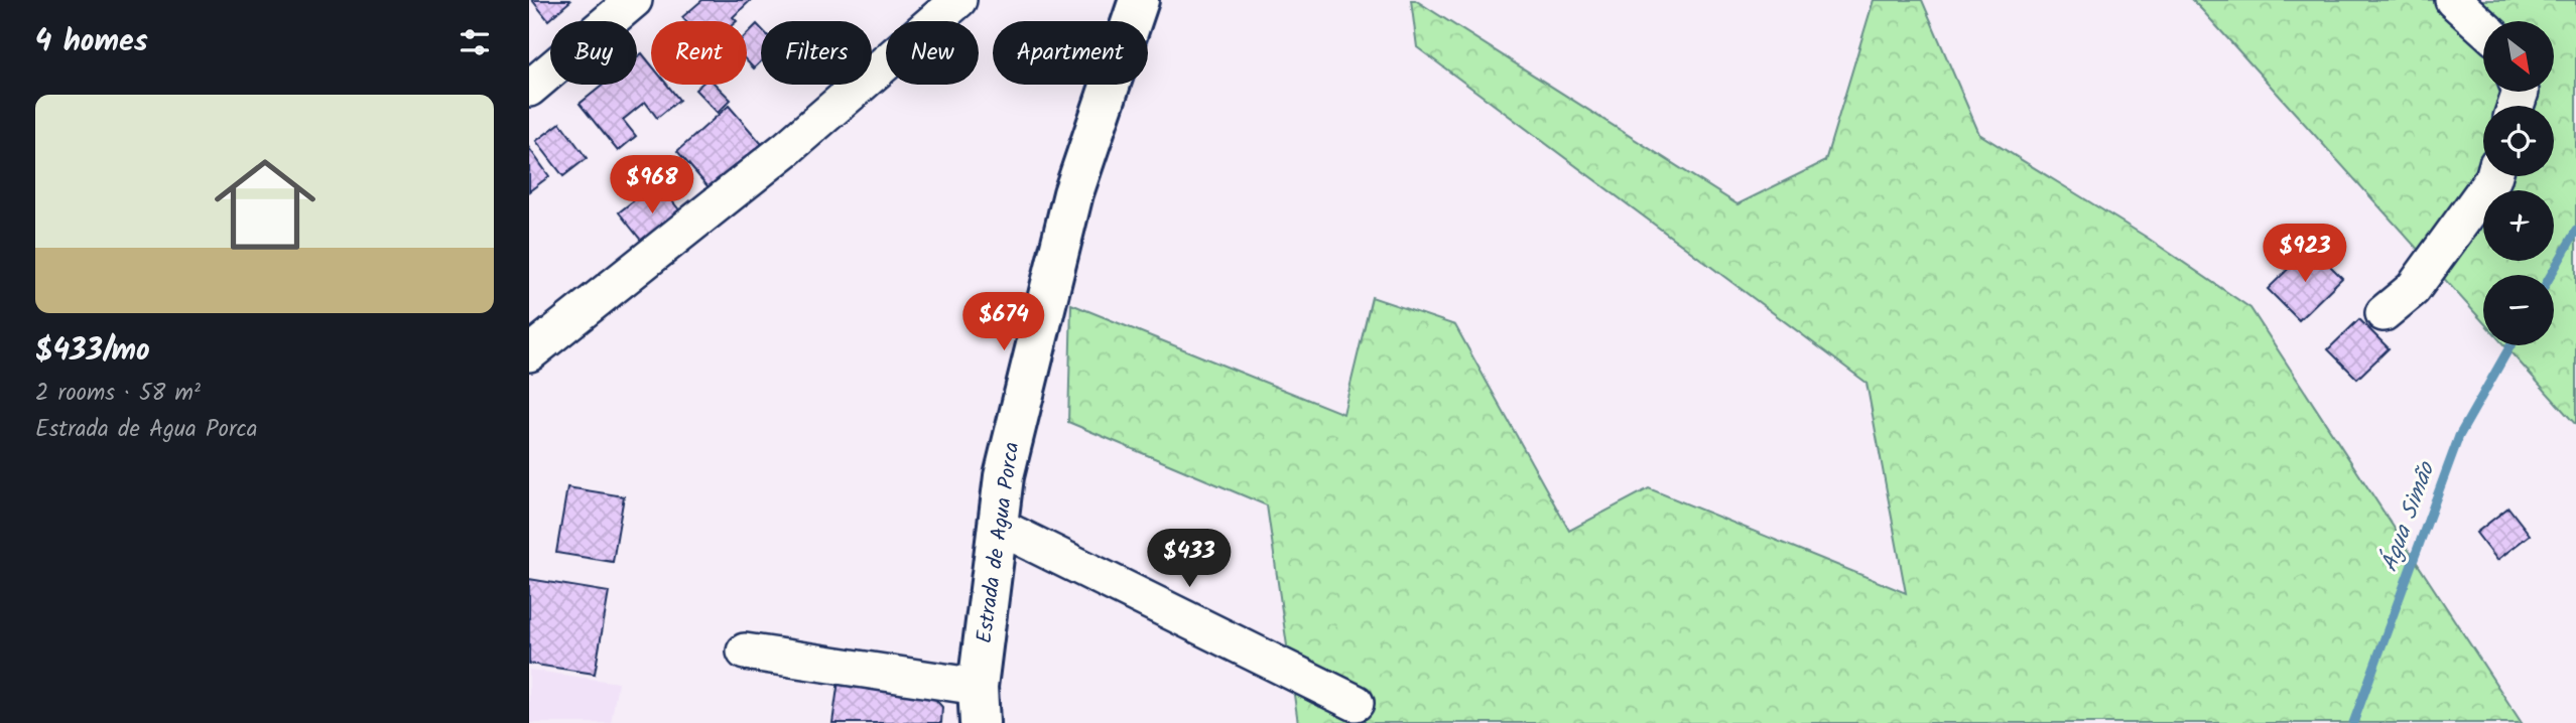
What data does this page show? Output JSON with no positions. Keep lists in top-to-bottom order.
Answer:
{
  "streets": {
    "main road": ["Estrada de Agua Porca"]
  },
  "water": ["Água Simão"],
  "north": "bottom right",
  "page": {
    "heading": "4 homes",
    "map_buttons": ["+", "−"],
    "chip": [
      "Buy",
      "Rent",
      "Filters",
      "New",
      "Apartment"
    ],
    "list": [
      {
        "name": "$433/mo",
        "note": "2 rooms · 58 m² · Estrada de Agua Porca"
      }
    ],
    "price": [
      "$968",
      "$923",
      "$674",
      "$433"
    ]
  }
}
